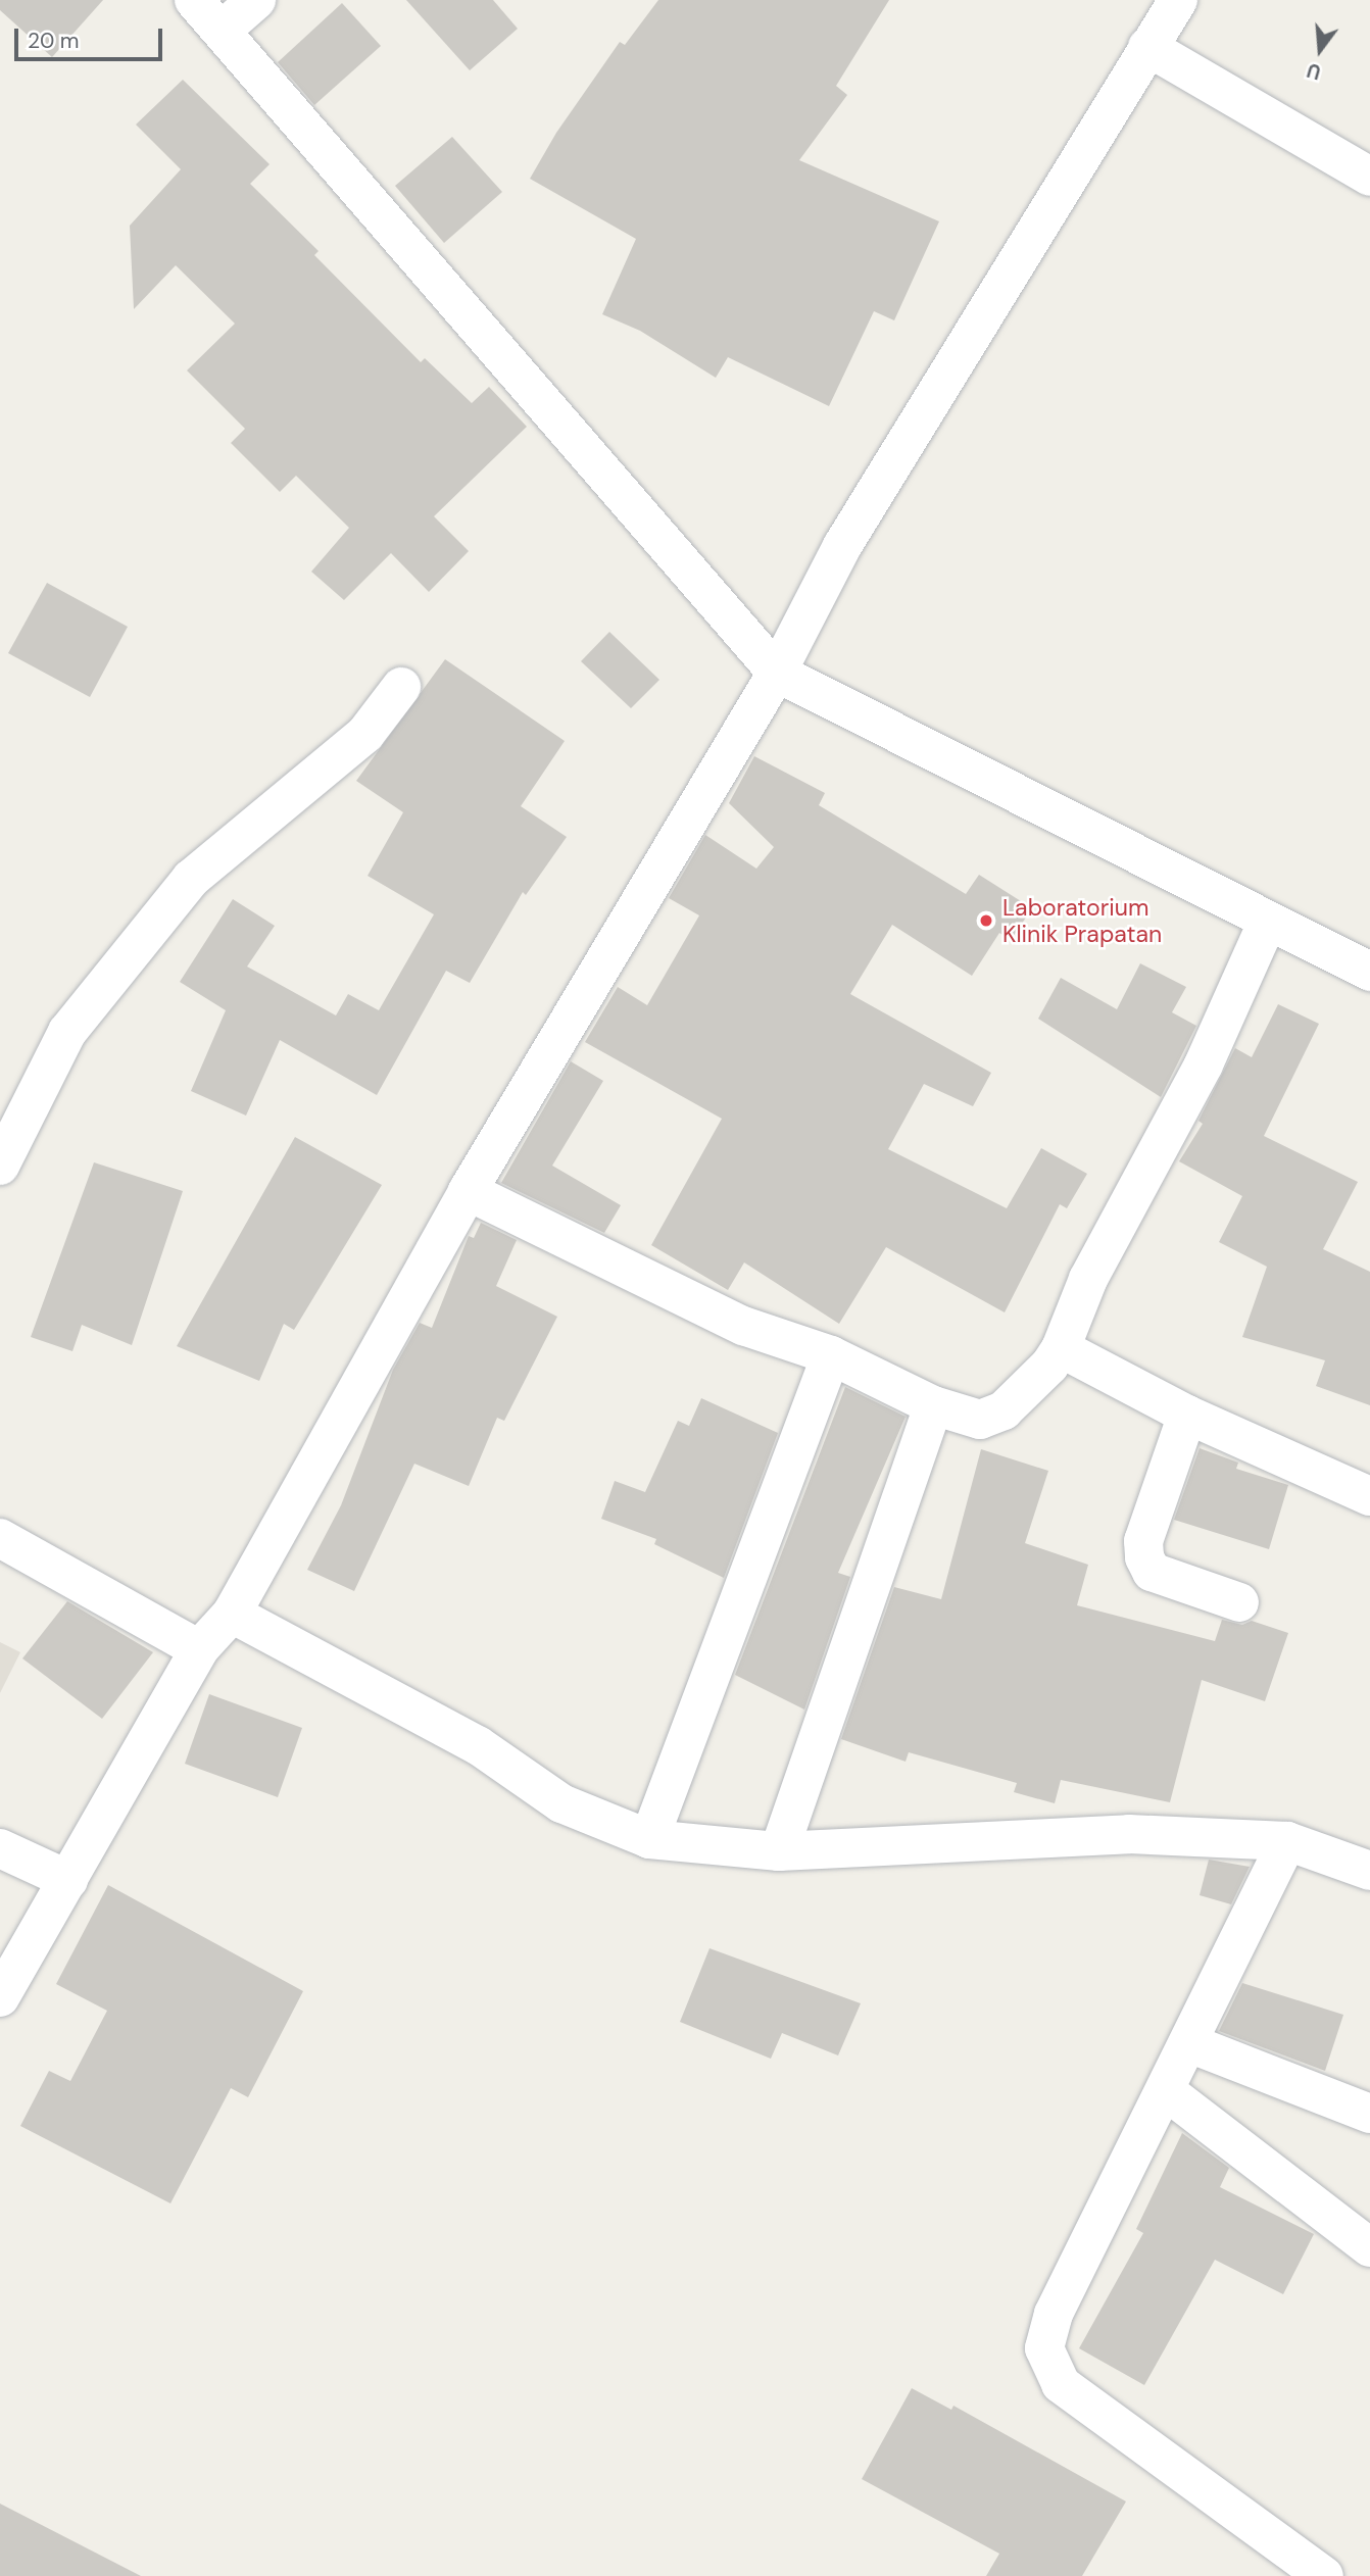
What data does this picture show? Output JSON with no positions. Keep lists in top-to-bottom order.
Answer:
{
  "places": ["Laboratorium Klinik Prapatan"],
  "scale_bar": "20 m",
  "north": "bottom"
}
